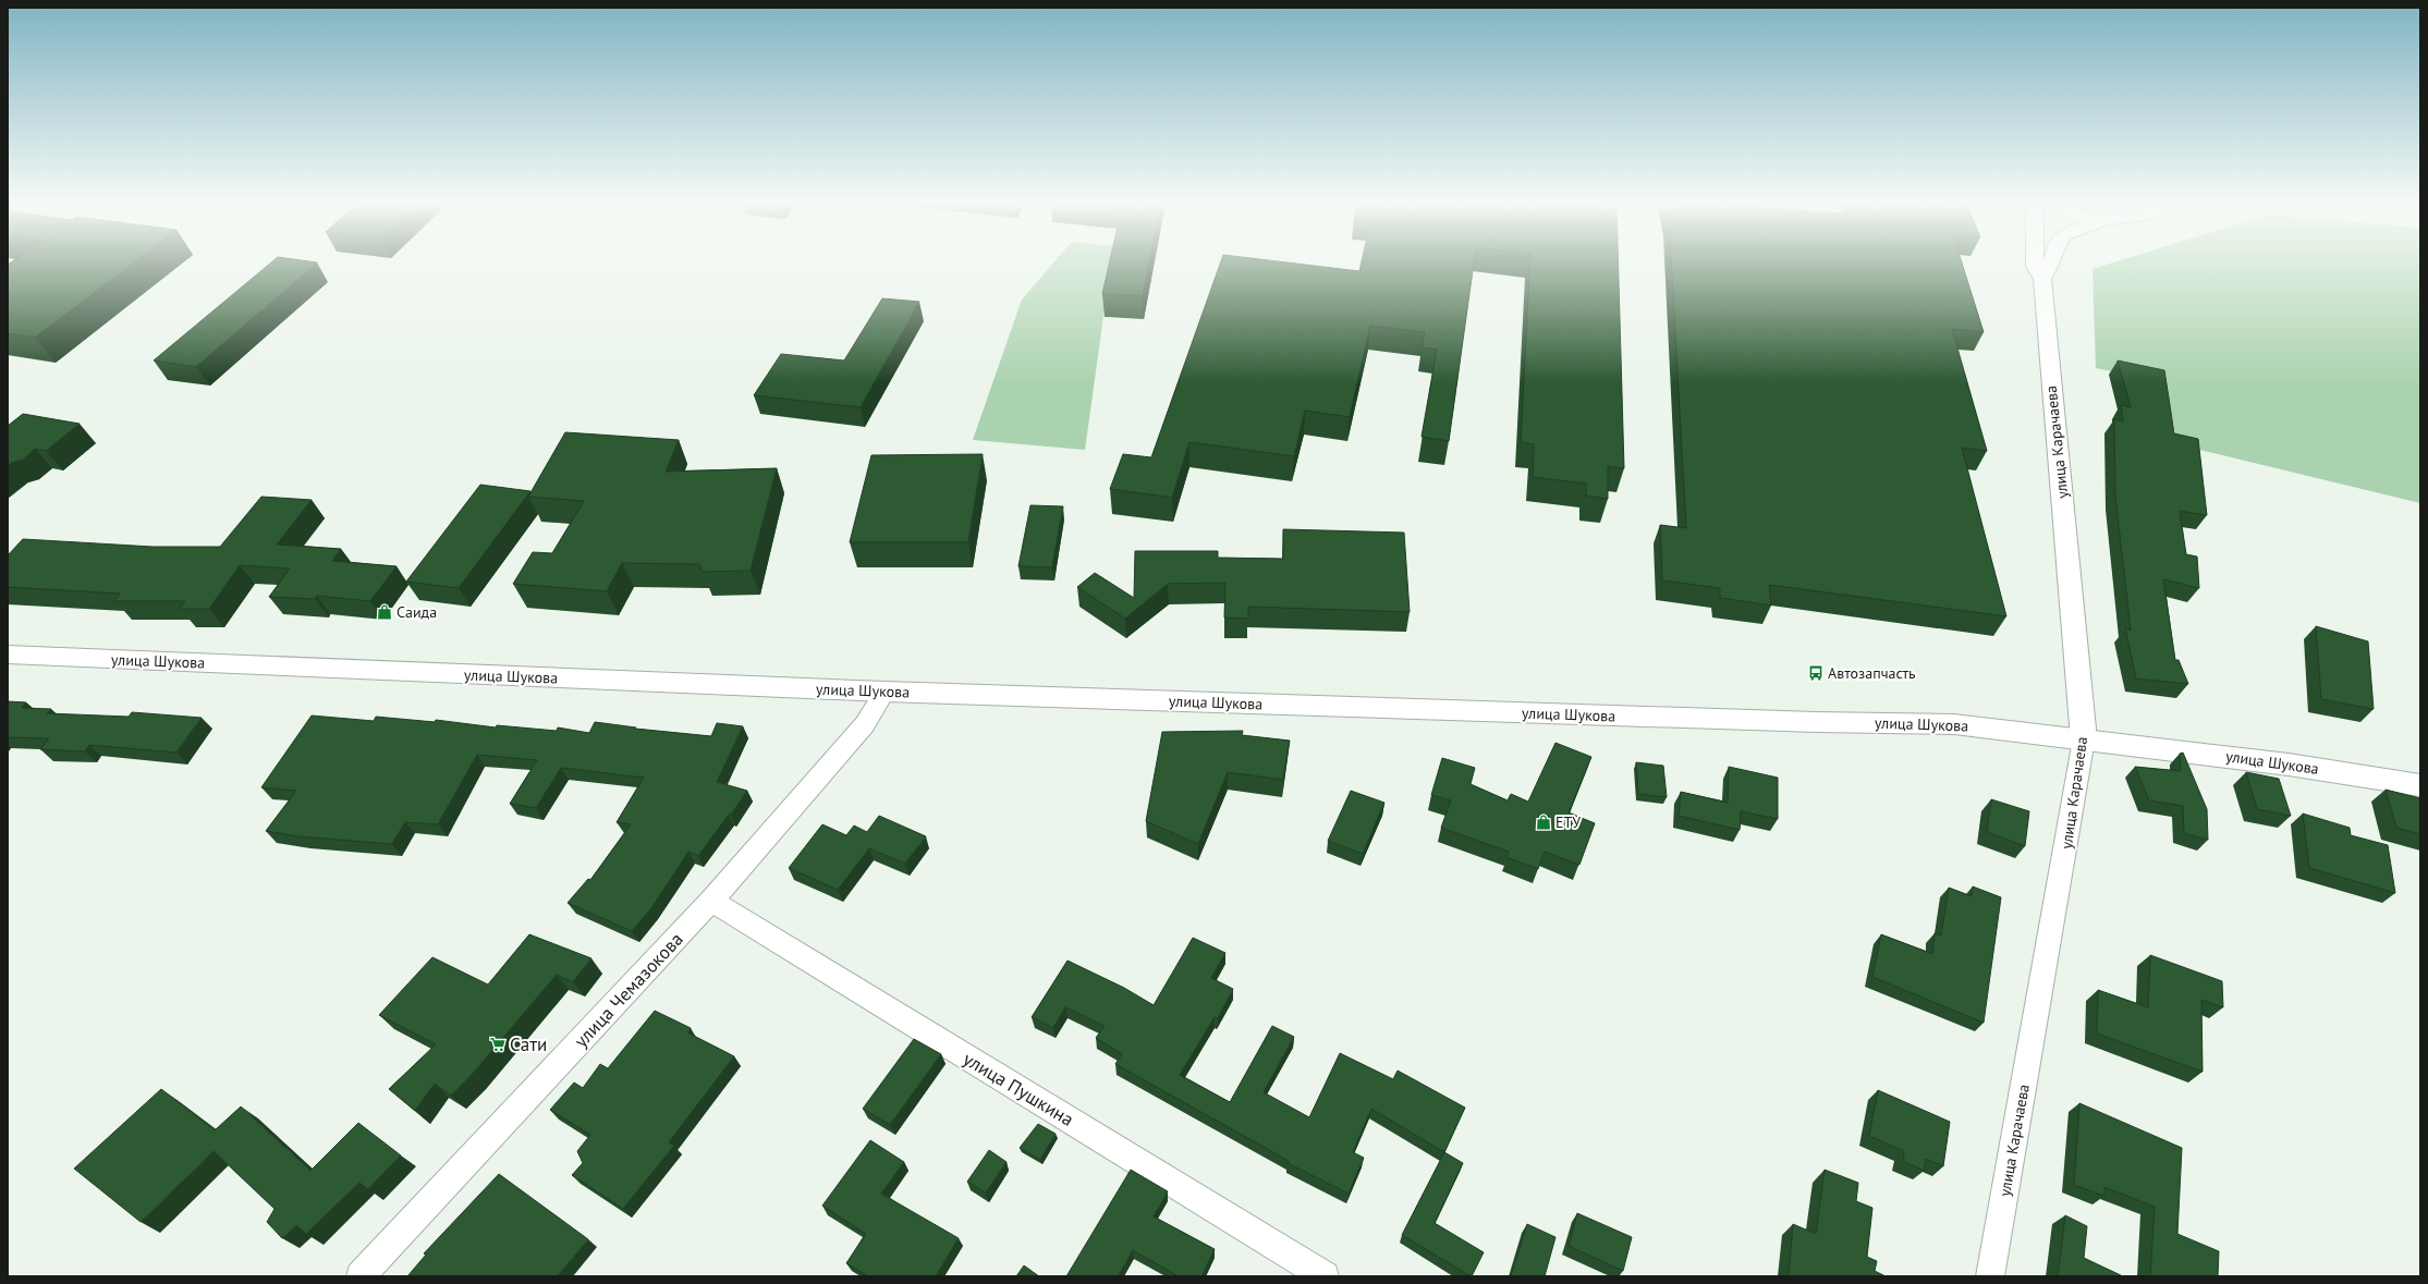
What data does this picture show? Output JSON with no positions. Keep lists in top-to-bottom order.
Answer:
{
  "streets": {
    "main road": ["улица Карачаева", "улица Шукова"],
    "street": ["улица Чемазокова", "улица Пушкина"]
  },
  "crossings": [
    ["улица Карачаева", "улица Шукова"],
    ["улица Шукова", "улица Чемазокова"],
    ["улица Чемазокова", "улица Пушкина"]
  ],
  "places": {
    "shop": ["Саида", "ЕТУ"],
    "bus stop": ["Автозапчасть"],
    "supermarket": ["Сати"]
  }
}
